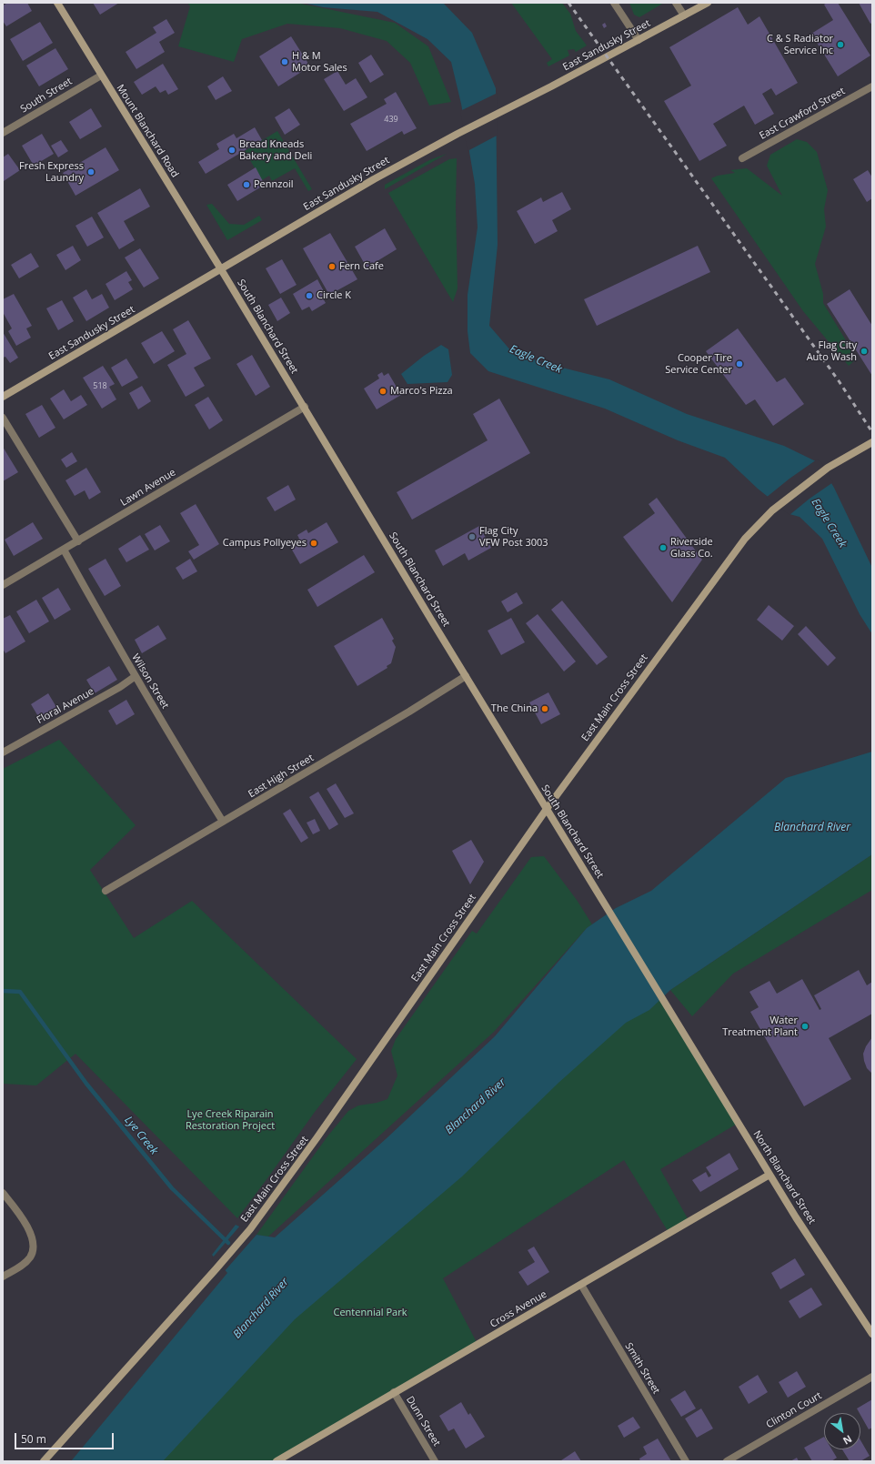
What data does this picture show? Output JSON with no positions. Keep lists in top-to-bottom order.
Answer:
{
  "streets": {
    "main road": [
      "East Sandusky Street",
      "Mount Blanchard Road",
      "South Blanchard Street",
      "East Main Cross Street",
      "North Blanchard Street",
      "Cross Avenue"
    ],
    "street": [
      "South Street",
      "East Crawford Street",
      "Lawn Avenue",
      "Wilson Street",
      "Floral Avenue",
      "East High Street",
      "Smith Street",
      "Clinton Court",
      "Dunn Street"
    ]
  },
  "crossings": [
    ["East Sandusky Street", "Mount Blanchard Road"],
    ["East Sandusky Street", "South Blanchard Street"],
    ["South Street", "Mount Blanchard Road"],
    ["Mount Blanchard Road", "South Blanchard Street"],
    ["South Blanchard Street", "Lawn Avenue"],
    ["South Blanchard Street", "East Main Cross Street"],
    ["South Blanchard Street", "East High Street"],
    ["South Blanchard Street", "North Blanchard Street"],
    ["Lawn Avenue", "Wilson Street"],
    ["Wilson Street", "Floral Avenue"],
    ["Wilson Street", "East High Street"],
    ["North Blanchard Street", "Cross Avenue"],
    ["Cross Avenue", "Smith Street"],
    ["Cross Avenue", "Dunn Street"]
  ],
  "water": ["Eagle Creek", "Blanchard River", "Lye Creek"],
  "parks": ["Lye Creek Riparain Restoration Project", "Centennial Park"],
  "places": [
    "C & S Radiator Service Inc",
    "H & M Motor Sales",
    "Bread Kneads Bakery and Deli",
    "Fresh Express Laundry",
    "Pennzoil",
    "Fern Cafe",
    "Circle K",
    "Flag City Auto Wash",
    "Cooper Tire Service Center",
    "Marco's Pizza",
    "Flag City VFW Post 3003",
    "Campus Pollyeyes",
    "Riverside Glass Co.",
    "The China",
    "Water Treatment Plant"
  ],
  "house_numbers": ["439", "518"],
  "scale_bar": "50 m",
  "north": "bottom right"
}
